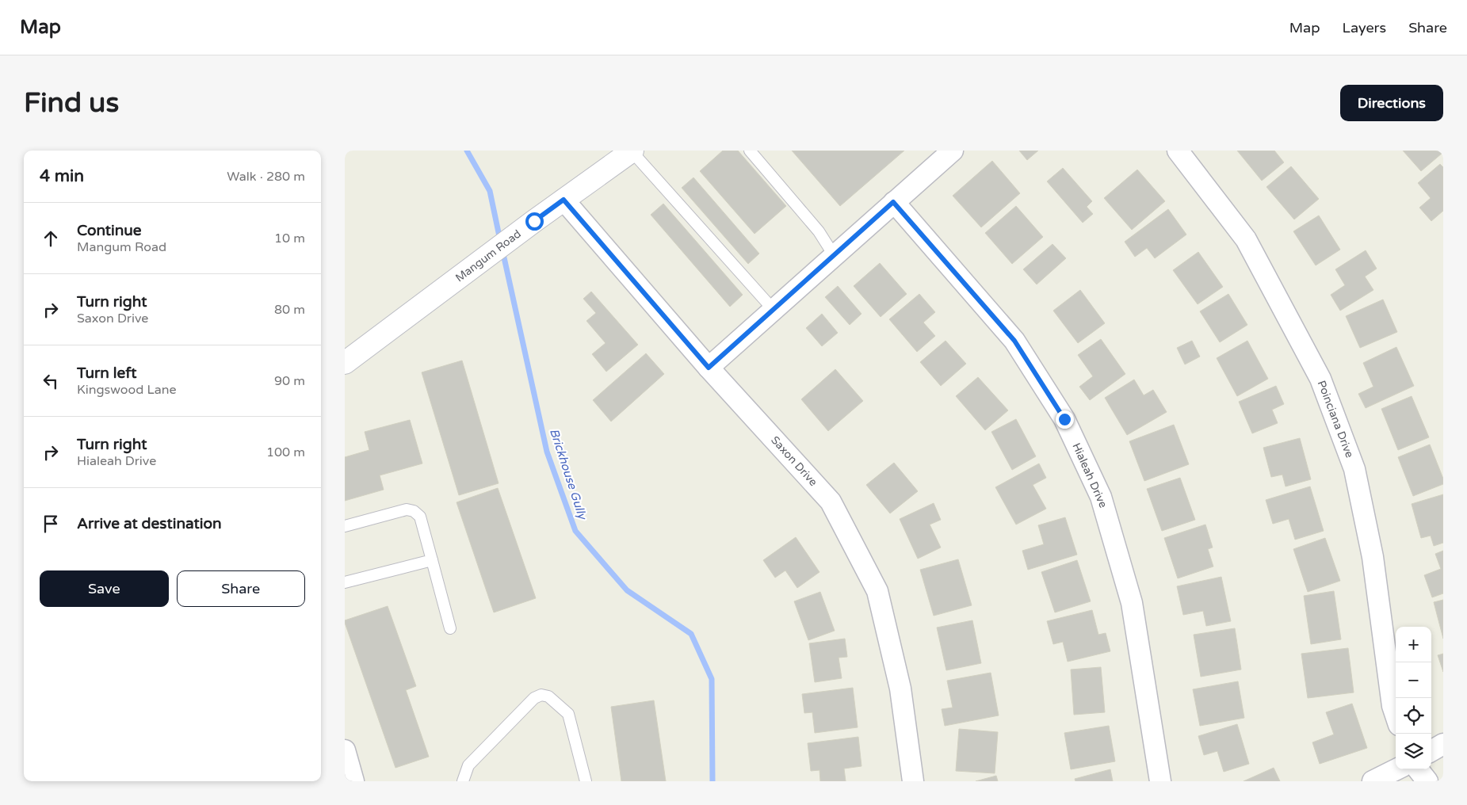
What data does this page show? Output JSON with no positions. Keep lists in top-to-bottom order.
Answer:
{
  "streets": {
    "street": [
      "Mangum Road",
      "Poinciana Drive",
      "Saxon Drive",
      "Hialeah Drive"
    ]
  },
  "crossings": [
    ["Mangum Road", "Saxon Drive"]
  ],
  "water": ["Brickhouse Gully"],
  "page": {
    "header": "Map",
    "nav": ["Map", "Layers", "Share"],
    "buttons": [
      "Directions",
      ["Save", "Share"]
    ],
    "title": "Find us",
    "heading": ["4 min", "Walk · 280 m"],
    "list": [
      ["Continue", "Mangum Road", "10 m"],
      ["Turn right", "Saxon Drive", "80 m"],
      ["Turn left", "Kingswood Lane", "90 m"],
      ["Turn right", "Hialeah Drive", "100 m"],
      "Arrive at destination"
    ],
    "map_buttons": ["+", "−"]
  }
}
